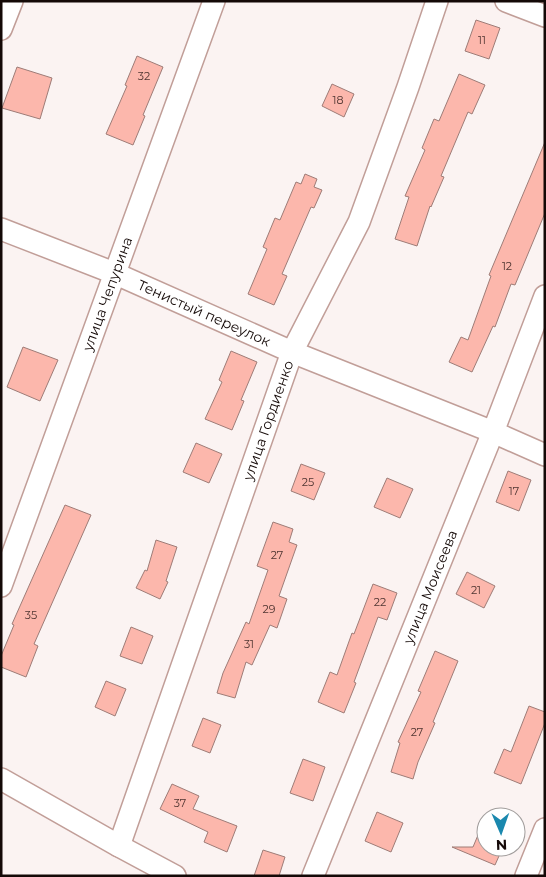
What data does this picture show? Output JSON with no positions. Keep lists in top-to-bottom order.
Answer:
{
  "streets": {
    "street": [
      "улица Чепурина",
      "Тенистый переулок",
      "улица Гордиенко",
      "улица Моисеева"
    ]
  },
  "crossings": [
    ["улица Чепурина", "Тенистый переулок"],
    ["Тенистый переулок", "улица Гордиенко"],
    ["Тенистый переулок", "улица Моисеева"]
  ],
  "house_numbers": [
    "11",
    "32",
    "18",
    "12",
    "25",
    "17",
    "27",
    "21",
    "22",
    "29",
    "35",
    "31",
    "27",
    "37"
  ],
  "north": "bottom"
}
